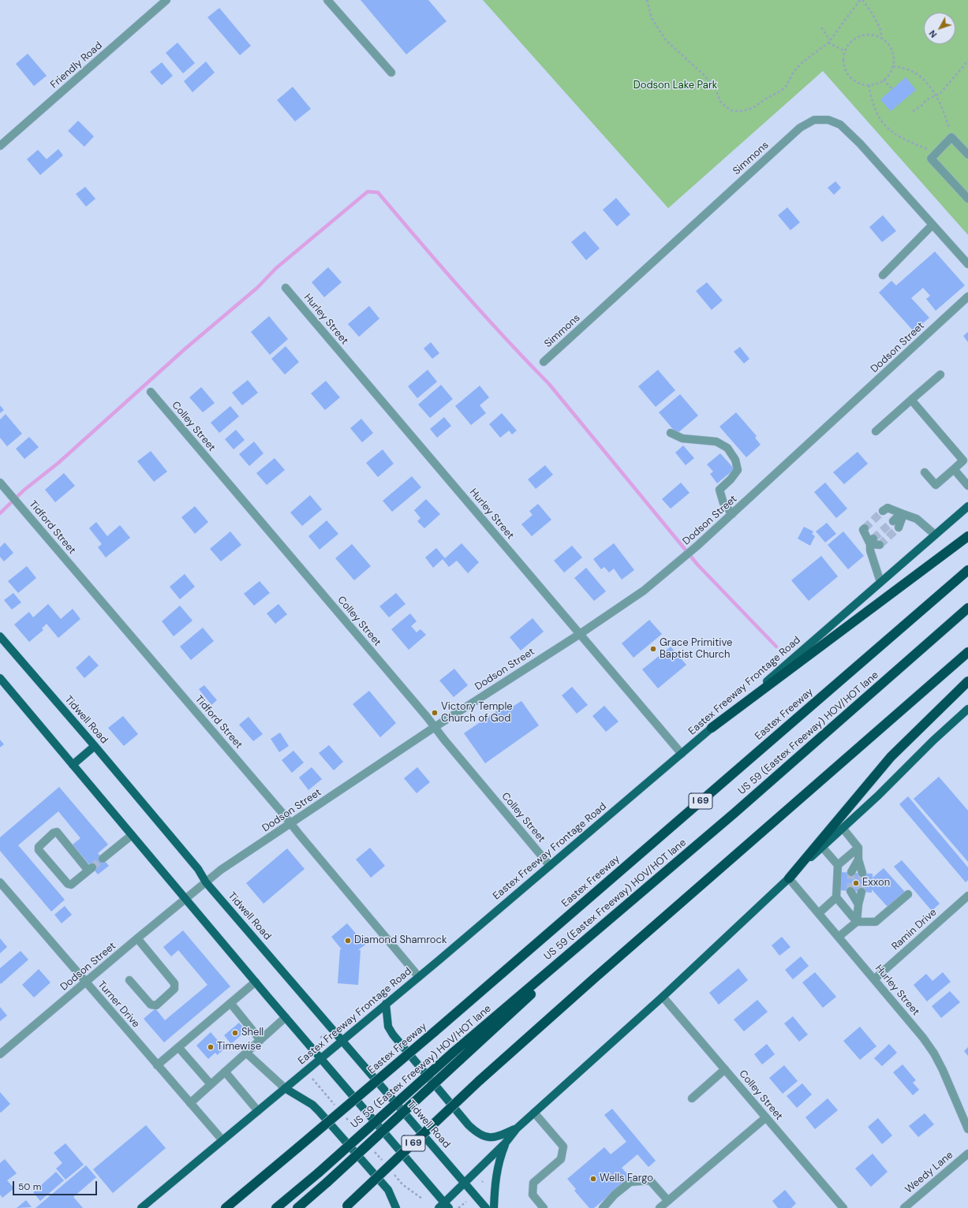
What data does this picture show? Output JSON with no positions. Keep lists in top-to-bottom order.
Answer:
{
  "streets": {
    "highway": ["Eastex Freeway", "US 59 (Eastex Freeway) HOV/HOT lane", "I 69"],
    "main road": ["Eastex Freeway Frontage Road", "Tidwell Road"],
    "street": [
      "Friendly Road",
      "Simmons",
      "Hurley Street",
      "Dodson Street",
      "Colley Street",
      "Tidford Street",
      "Ramin Drive",
      "Turner Drive",
      "Weedy Lane"
    ]
  },
  "crossings": [
    ["Hurley Street", "Dodson Street"],
    ["Hurley Street", "Eastex Freeway Frontage Road"],
    ["Hurley Street", "Ramin Drive"],
    ["Dodson Street", "Colley Street"],
    ["Dodson Street", "Tidford Street"],
    ["Dodson Street", "Tidwell Road"],
    ["Dodson Street", "Turner Drive"],
    ["Colley Street", "Eastex Freeway Frontage Road"],
    ["Tidford Street", "Eastex Freeway Frontage Road"],
    ["Eastex Freeway Frontage Road", "Tidwell Road"],
    ["Eastex Freeway Frontage Road", "Turner Drive"]
  ],
  "parks": ["Dodson Lake Park"],
  "places": [
    "Grace Primitive Baptist Church",
    "Victory Temple Church of God",
    "Exxon",
    "Diamond Shamrock",
    "Shell",
    "Timewise",
    "Wells Fargo"
  ],
  "scale_bar": "50 m",
  "north": "bottom left"
}
